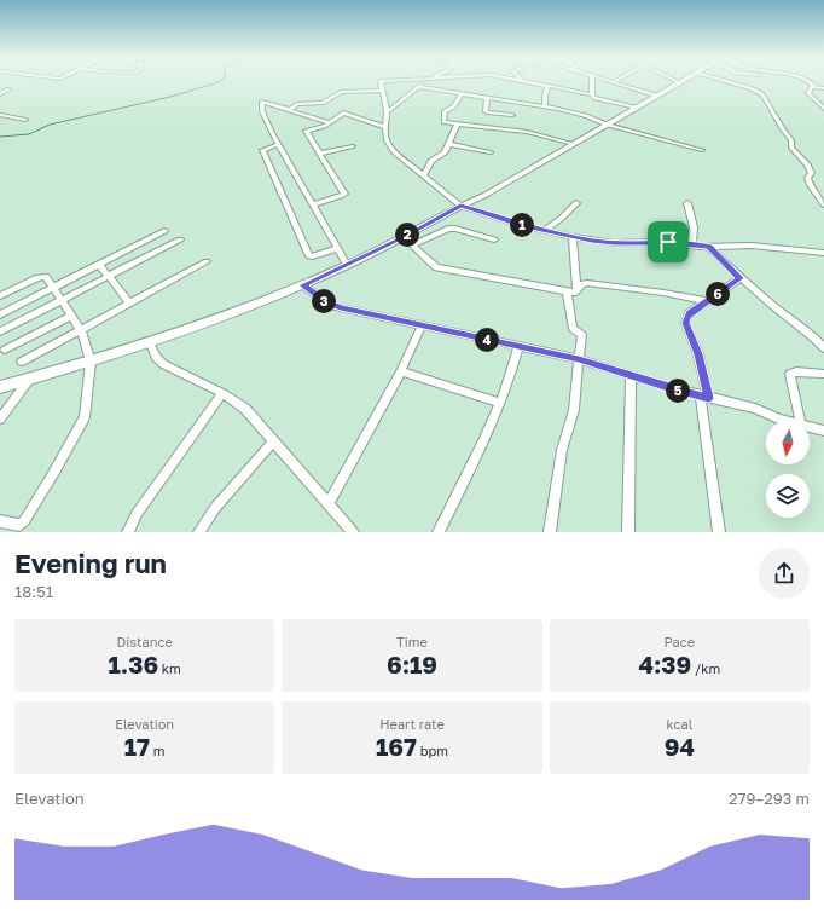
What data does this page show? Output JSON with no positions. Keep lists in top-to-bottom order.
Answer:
{
  "north": "bottom",
  "page": {
    "pins": [
      "1",
      "2",
      "6",
      "3",
      "4",
      "5"
    ],
    "heading": ["Evening run", "18:51"],
    "stats": [
      ["Distance", "1.36 km"],
      ["Time", "6:19"],
      ["Pace", "4:39 /km"],
      ["Elevation", "17 m"],
      ["Heart rate", "167 bpm"],
      ["kcal", "94"]
    ],
    "chart": ["Elevation", "279–293 m"]
  }
}
